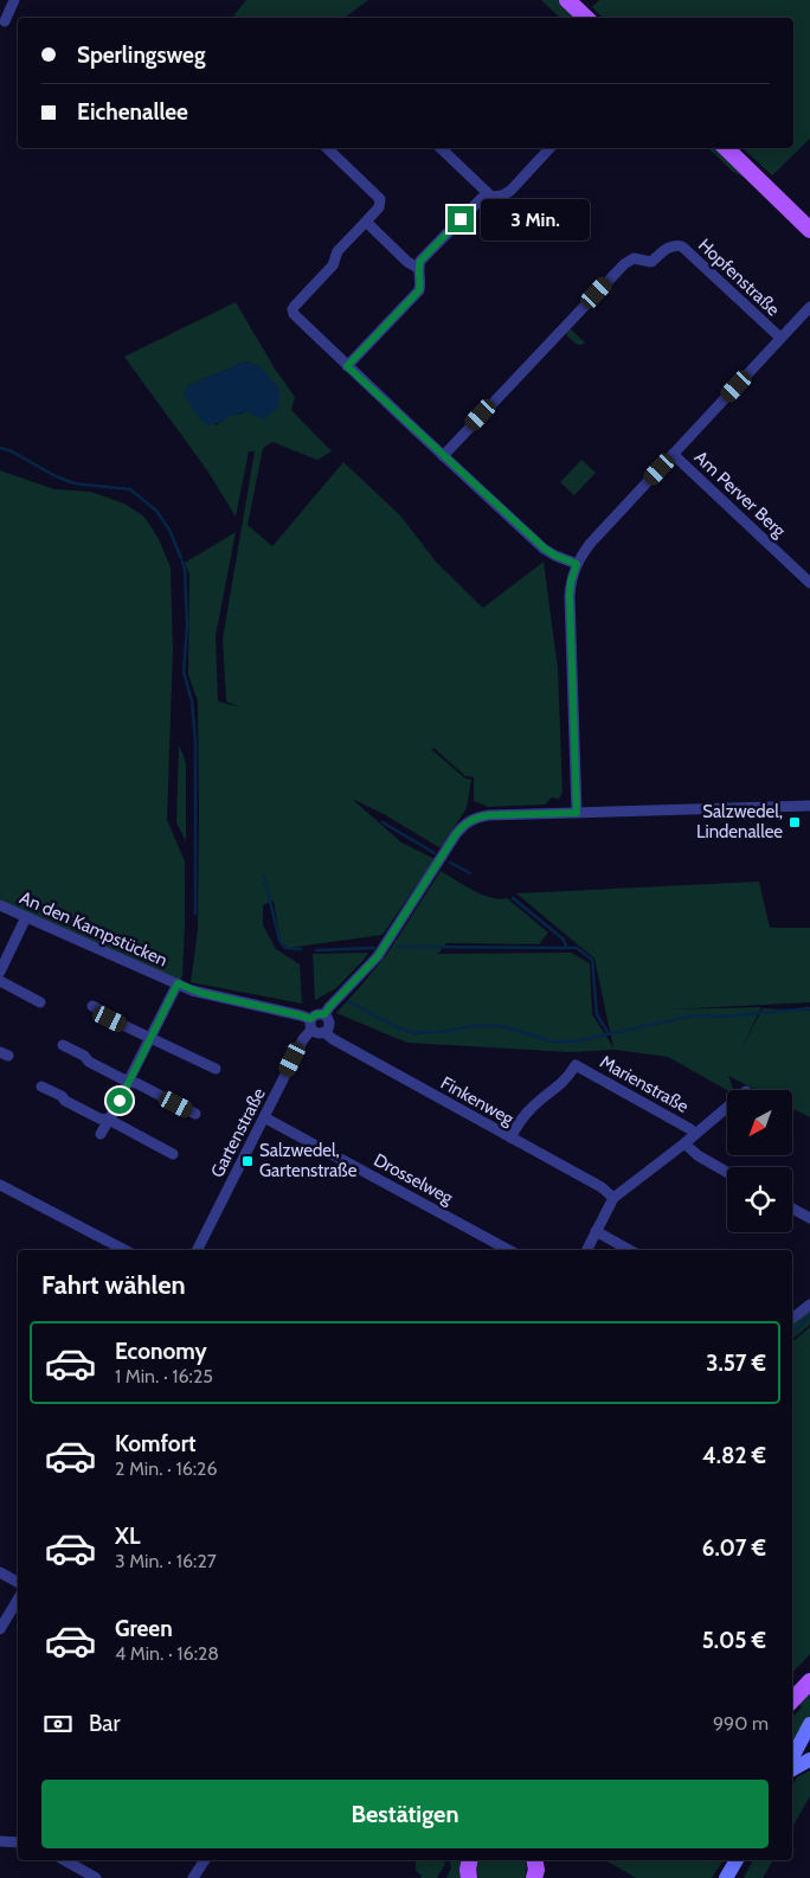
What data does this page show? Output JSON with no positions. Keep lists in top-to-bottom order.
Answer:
{
  "streets": {
    "street": [
      "Hopfenstraße",
      "Am Perver Berg",
      "An den Kampstücken",
      "Marienstraße",
      "Finkenweg",
      "Gartenstraße",
      "Drosselweg"
    ]
  },
  "crossings": [
    ["An den Kampstücken", "Finkenweg"],
    ["An den Kampstücken", "Gartenstraße"],
    ["Marienstraße", "Finkenweg"],
    ["Finkenweg", "Gartenstraße"],
    ["Gartenstraße", "Drosselweg"]
  ],
  "places": {
    "transit": ["Salzwedel, Lindenallee", "Salzwedel, Gartenstraße"]
  },
  "north": "bottom left",
  "page": {
    "banner": ["Sperlingsweg", "Eichenallee"],
    "bubble": "3 Min.",
    "heading": "Fahrt wählen",
    "list": [
      {
        "name": "Economy",
        "note": "1 Min. · 16:25",
        "value": "3.57 €"
      },
      {
        "name": "Komfort",
        "note": "2 Min. · 16:26",
        "value": "4.82 €"
      },
      {
        "name": "XL",
        "note": "3 Min. · 16:27",
        "value": "6.07 €"
      },
      {
        "name": "Green",
        "note": "4 Min. · 16:28",
        "value": "5.05 €"
      }
    ],
    "pay": ["Bar", "990 m"],
    "buttons": "Bestätigen"
  }
}
